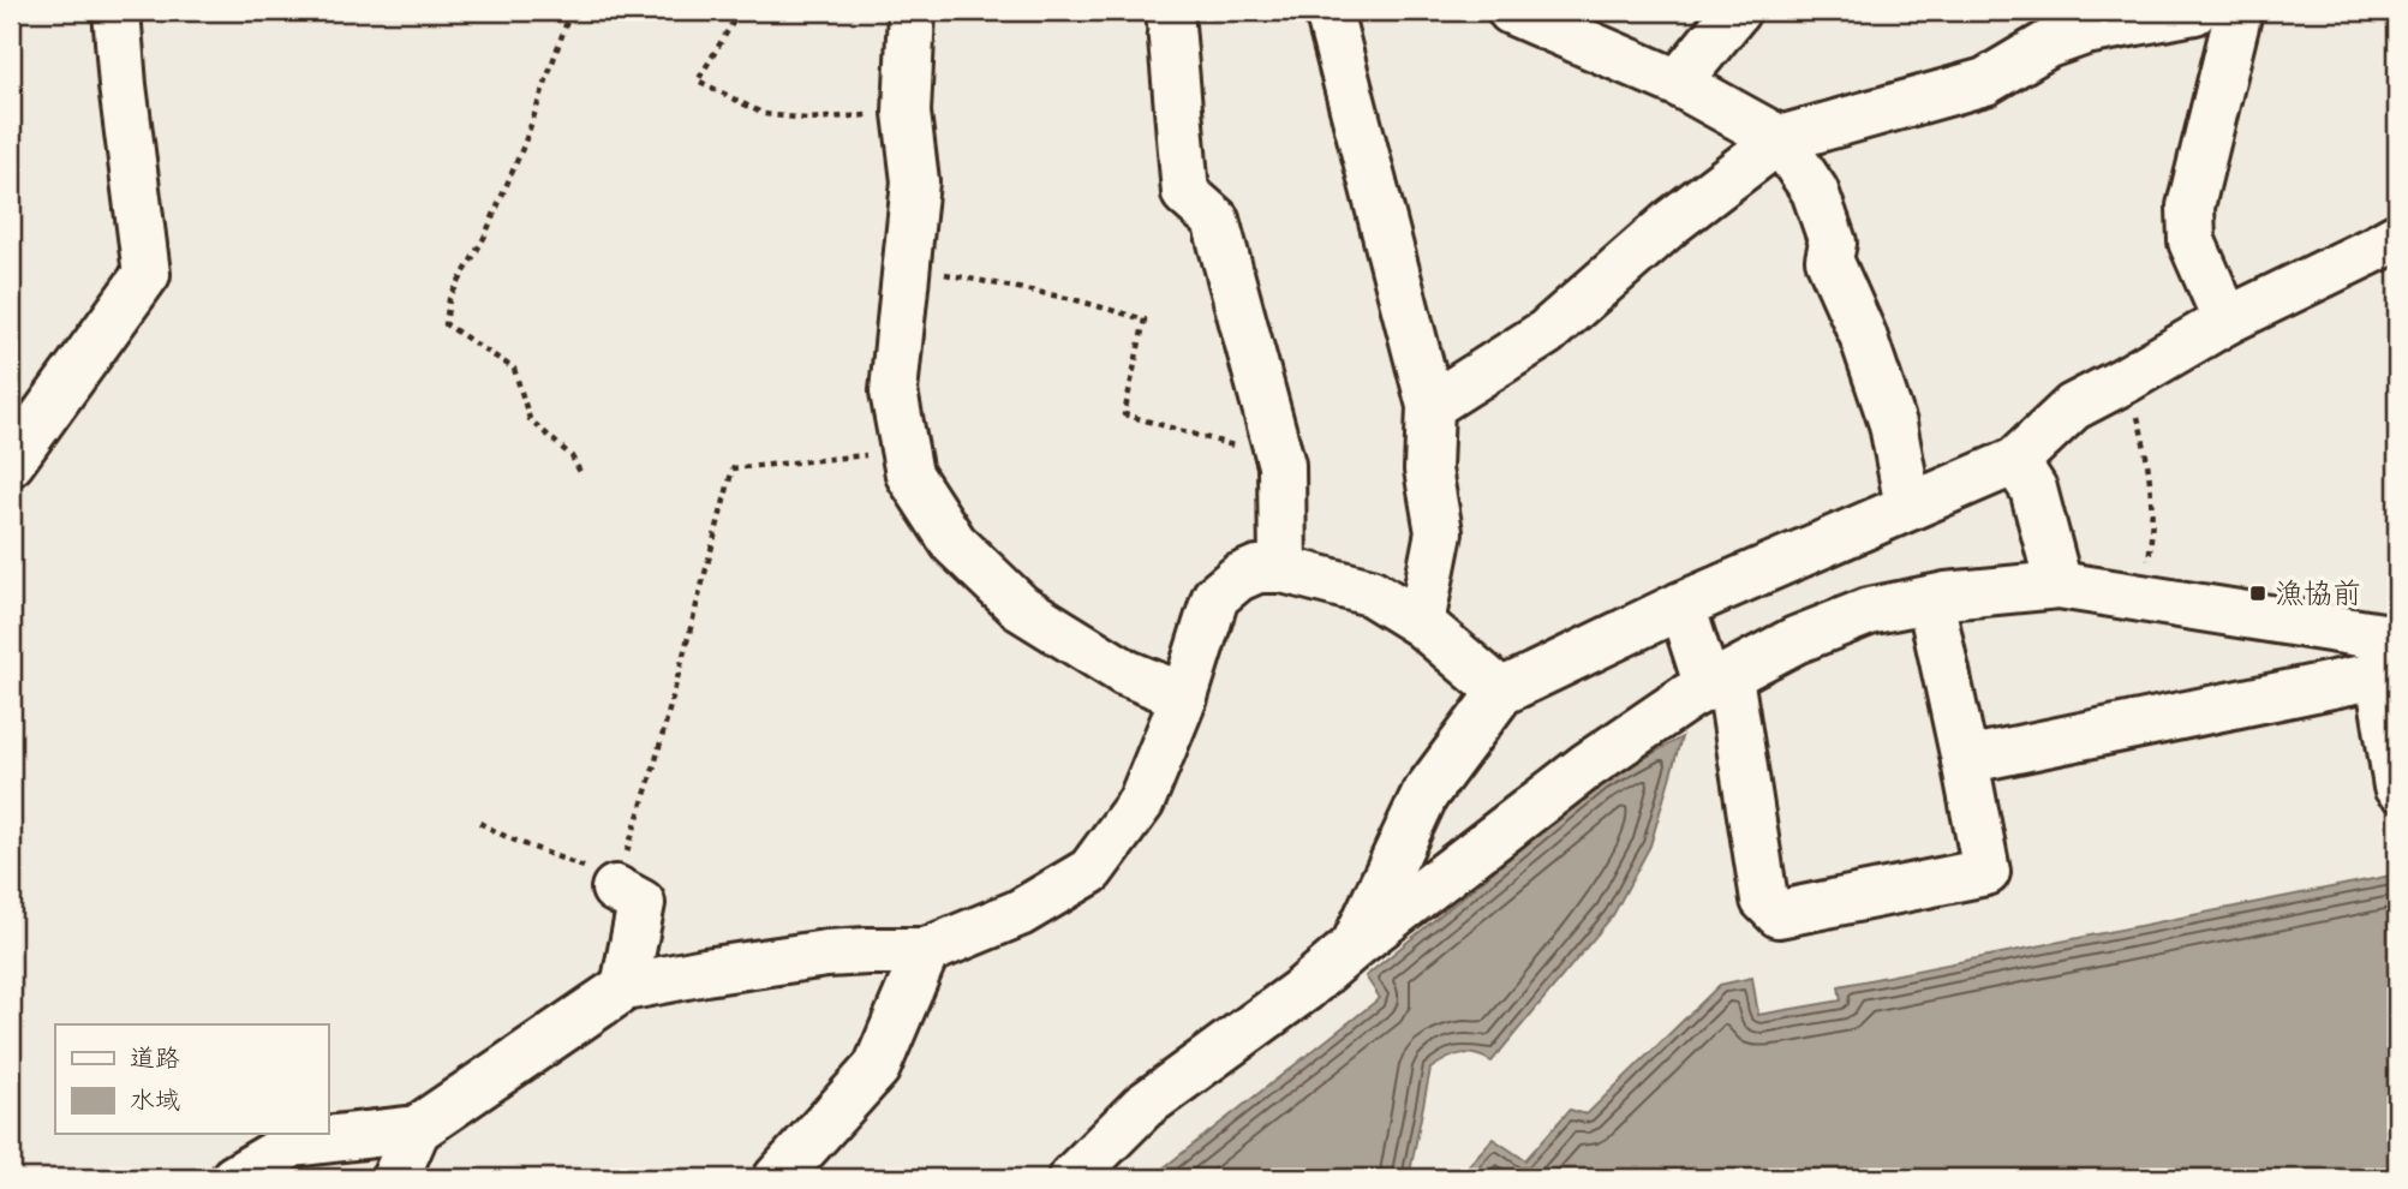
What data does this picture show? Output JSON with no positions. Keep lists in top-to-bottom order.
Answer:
{
  "places": {
    "transit": ["漁協前"]
  },
  "legend": ["道路", "水域"]
}
